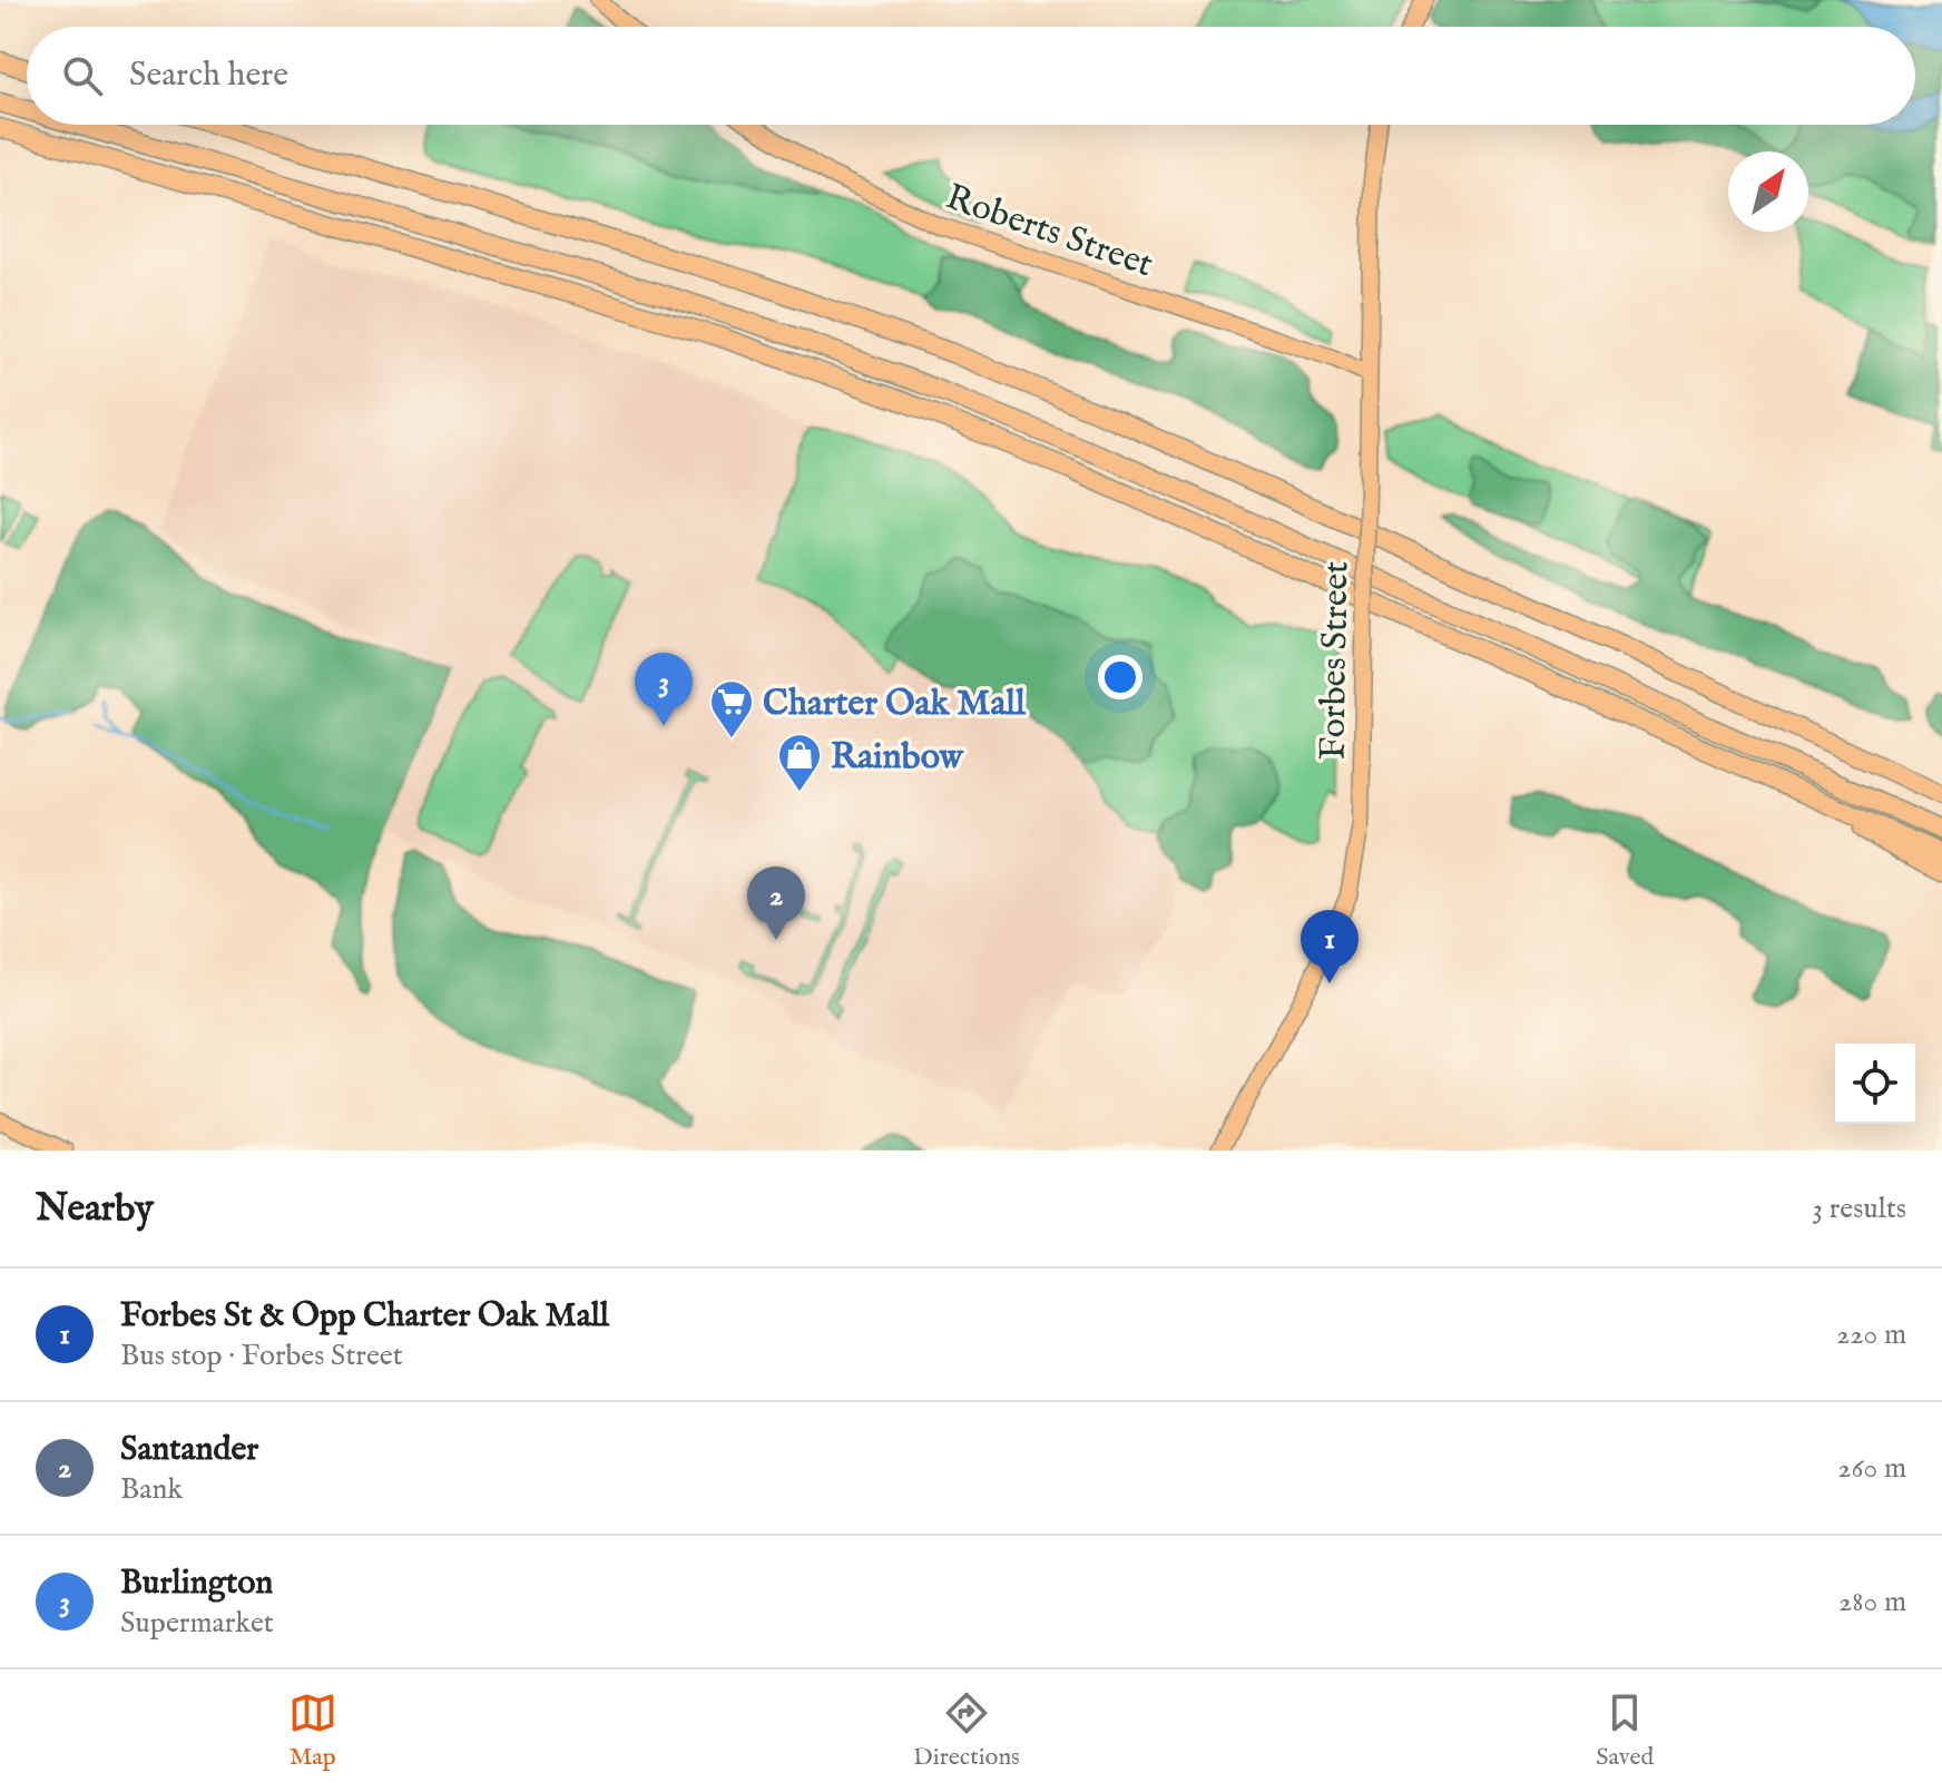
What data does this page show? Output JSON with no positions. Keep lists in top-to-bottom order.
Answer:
{
  "streets": {
    "main road": ["Roberts Street", "Forbes Street"]
  },
  "crossings": [
    ["Roberts Street", "Forbes Street"]
  ],
  "places": {
    "supermarket": ["Charter Oak Mall"],
    "shop": ["Rainbow"]
  },
  "north": "top right",
  "page": {
    "search": "Search here",
    "pins": ["3", "2", "1"],
    "heading": ["Nearby", "3 results"],
    "list": [
      {
        "mark": "1",
        "name": "Forbes St & Opp Charter Oak Mall",
        "note": "Bus stop · Forbes Street",
        "value": "220 m"
      },
      {
        "mark": "2",
        "name": "Santander",
        "note": "Bank",
        "value": "260 m"
      },
      {
        "mark": "3",
        "name": "Burlington",
        "note": "Supermarket",
        "value": "280 m"
      }
    ],
    "nav": ["Map", "Directions", "Saved"]
  }
}
